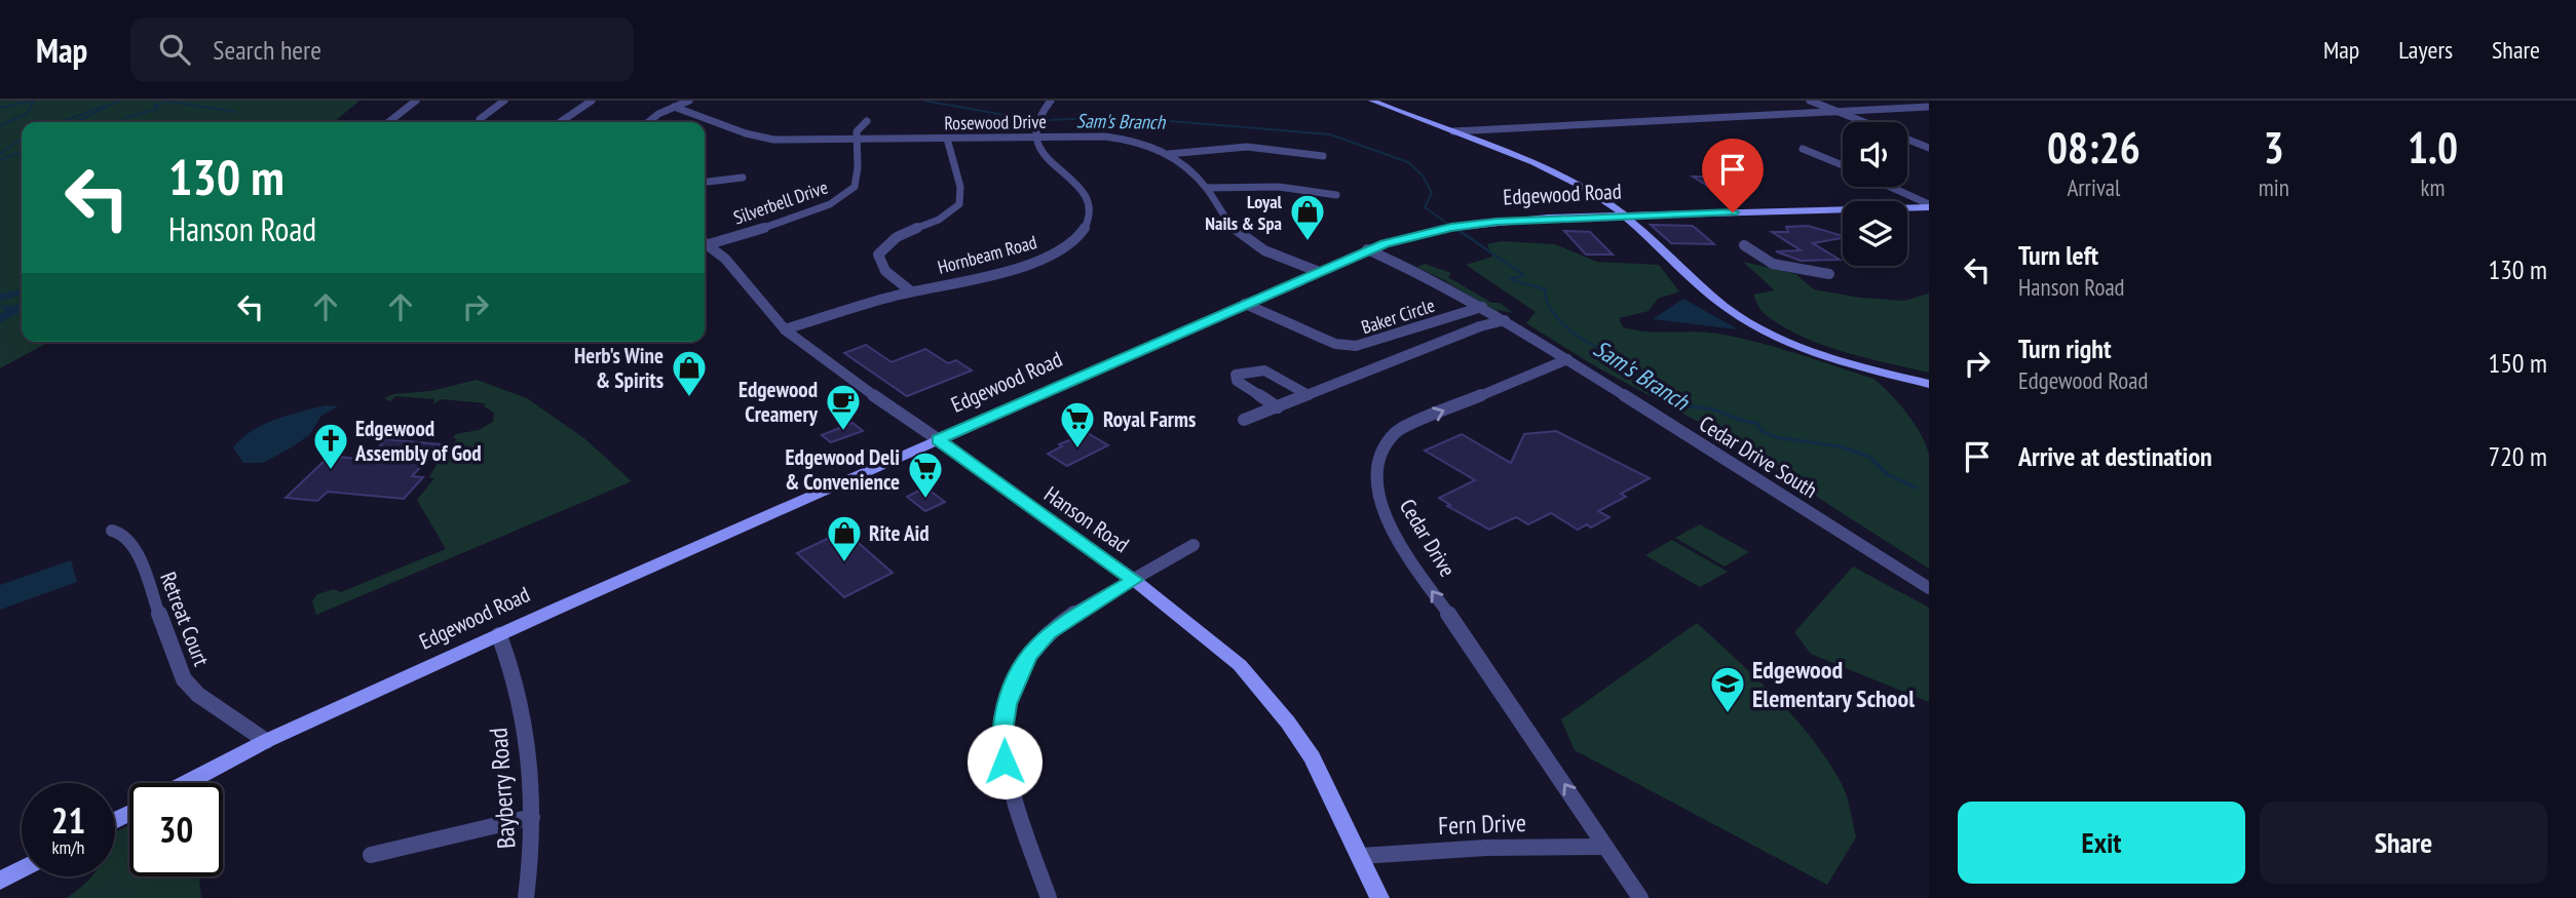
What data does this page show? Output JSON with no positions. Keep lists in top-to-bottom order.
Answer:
{
  "streets": {
    "main road": ["Edgewood Road", "Hanson Road"],
    "street": [
      "Rosewood Drive",
      "Silverbell Drive",
      "Hornbeam Road",
      "Baker Circle",
      "Cedar Drive South",
      "Cedar Drive",
      "Retreat Court",
      "Bayberry Road",
      "Fern Drive"
    ]
  },
  "crossings": [
    ["Rosewood Drive", "Edgewood Road"],
    ["Rosewood Drive", "Silverbell Drive"],
    ["Rosewood Drive", "Hornbeam Road"],
    ["Edgewood Road", "Baker Circle"],
    ["Edgewood Road", "Hanson Road"],
    ["Edgewood Road", "Retreat Court"],
    ["Edgewood Road", "Bayberry Road"],
    ["Hornbeam Road", "Hanson Road"],
    ["Cedar Drive South", "Cedar Drive"],
    ["Hanson Road", "Fern Drive"],
    ["Cedar Drive", "Fern Drive"]
  ],
  "water": ["Sam's Branch"],
  "places": {
    "shop": ["Loyal Nails & Spa", "Herb's Wine & Spirits", "Rite Aid"],
    "cafe": ["Edgewood Creamery"],
    "supermarket": ["Royal Farms", "Edgewood Deli & Convenience"],
    "church": ["Edgewood Assembly of God"],
    "school or university": ["Edgewood Elementary School"]
  },
  "page": {
    "header": "Map",
    "search": "Search here",
    "nav": ["Map", "Layers", "Share"],
    "eta": [
      "08:26",
      "Arrival",
      "3",
      "min",
      "1.0",
      "km"
    ],
    "turn": ["130 m", "Hanson Road"],
    "list": [
      {
        "name": "Turn left",
        "note": "Hanson Road",
        "value": "130 m"
      },
      {
        "name": "Turn right",
        "note": "Edgewood Road",
        "value": "150 m"
      },
      {
        "name": "Arrive at destination",
        "value": "720 m"
      }
    ],
    "speed": "21 km/h",
    "limit": "30",
    "buttons": ["Exit", "Share"]
  }
}
